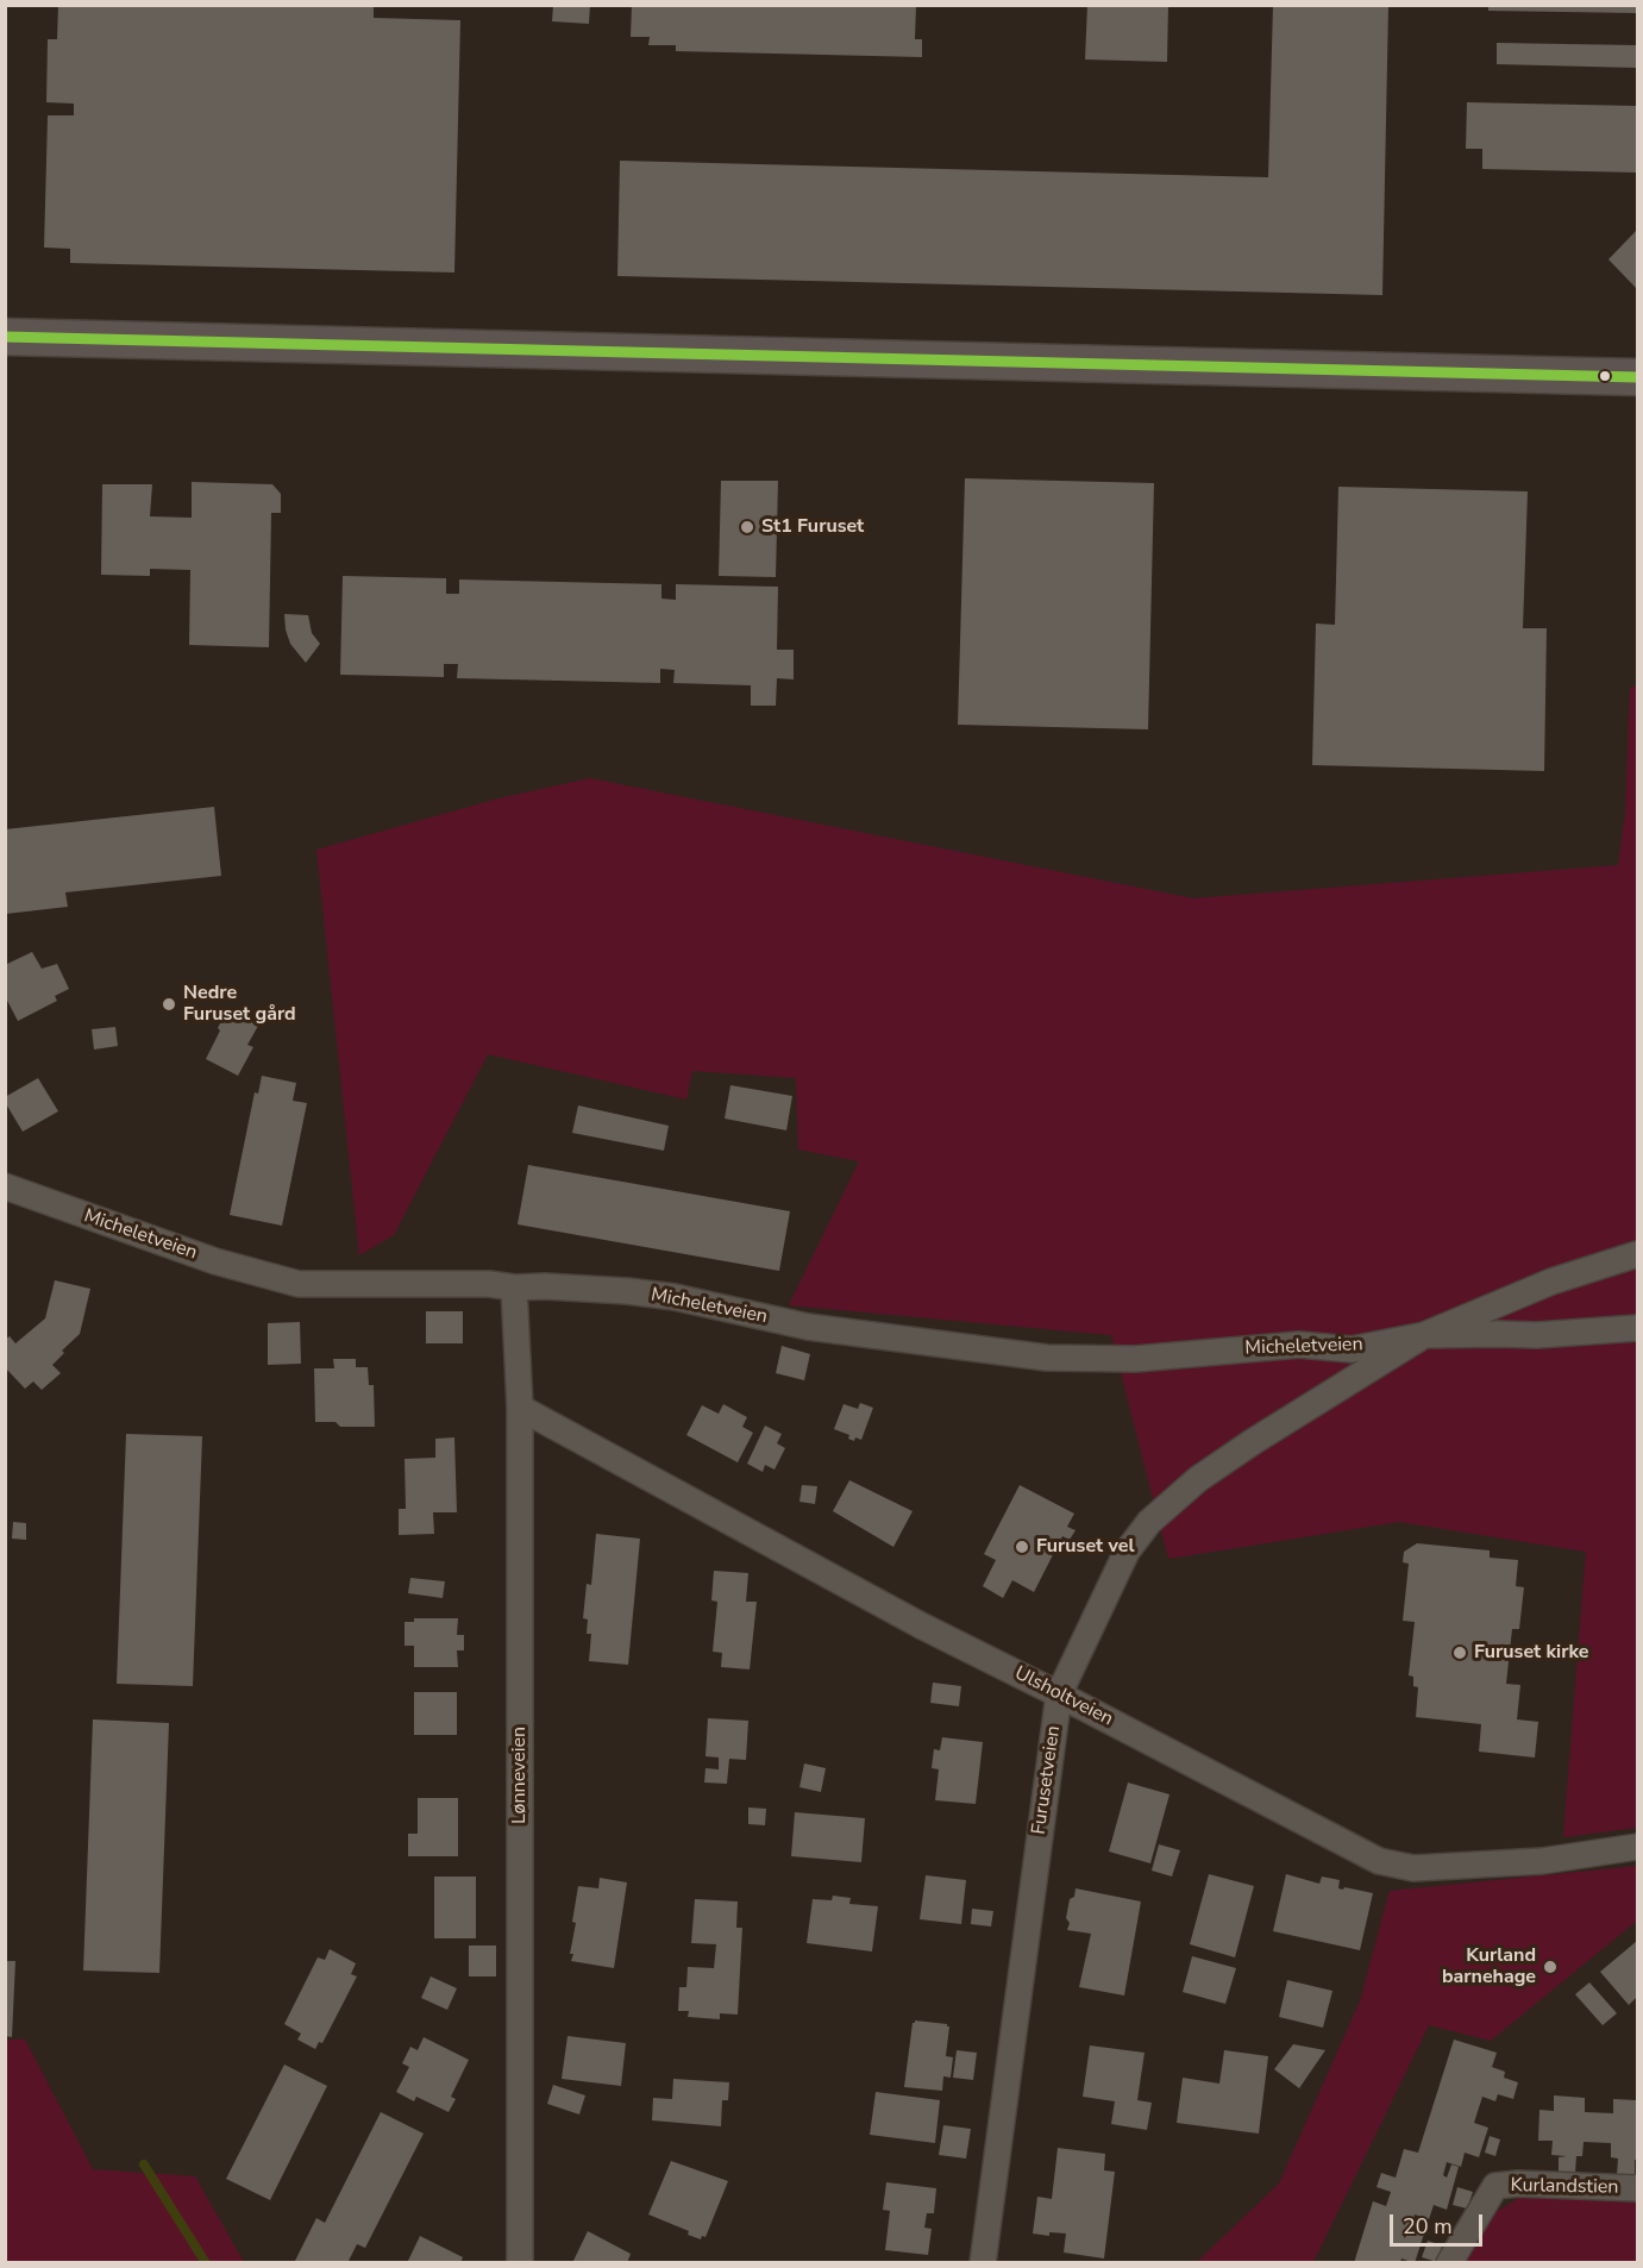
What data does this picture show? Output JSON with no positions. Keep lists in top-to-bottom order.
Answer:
{
  "streets": {
    "street": [
      "Micheletveien",
      "Ulsholtveien",
      "Lønneveien",
      "Furusetveien",
      "Kurlandstien"
    ]
  },
  "crossings": [
    ["Micheletveien", "Lønneveien"],
    ["Micheletveien", "Furusetveien"],
    ["Ulsholtveien", "Lønneveien"],
    ["Ulsholtveien", "Furusetveien"]
  ],
  "places": [
    "St1 Furuset",
    "Nedre Furuset gård",
    "Furuset vel",
    "Furuset kirke",
    "Kurland barnehage"
  ],
  "scale_bar": "20 m"
}
